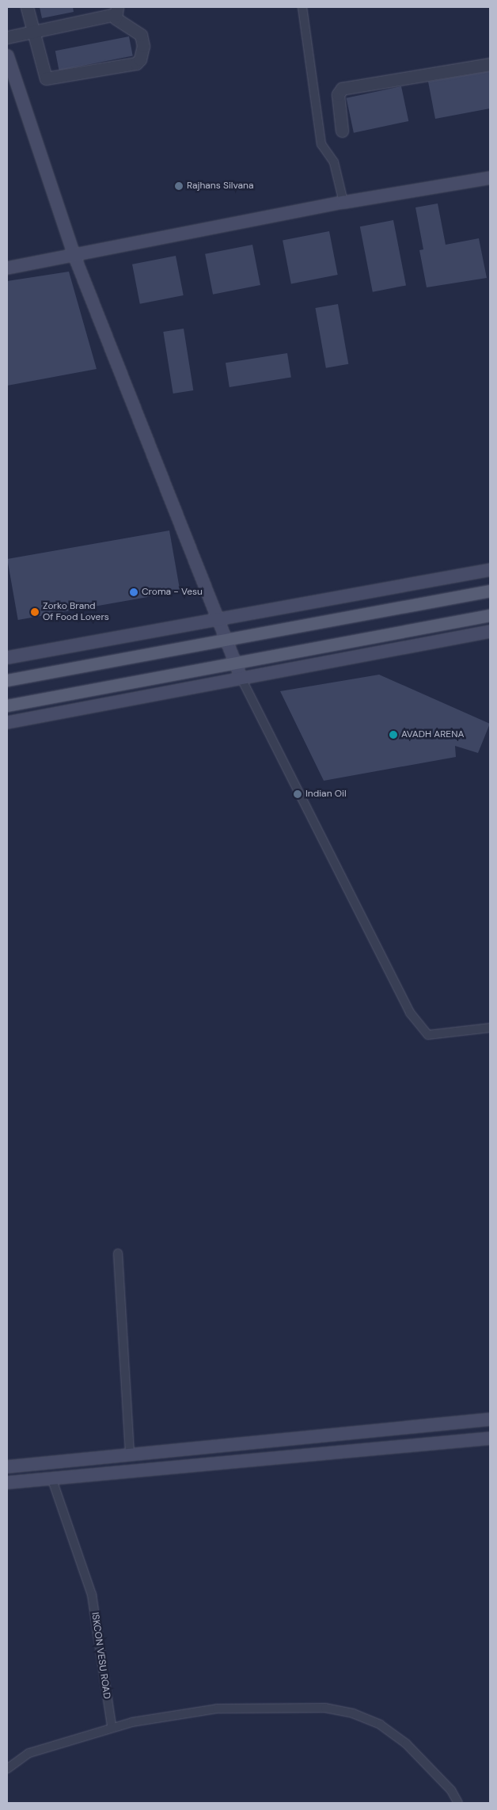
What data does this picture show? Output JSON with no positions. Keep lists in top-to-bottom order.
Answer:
{
  "streets": {
    "lane": ["ISKCON VESU ROAD"]
  },
  "places": [
    "Rajhans Silvana",
    "Croma - Vesu",
    "Zorko Brand Of Food Lovers",
    "AVADH ARENA",
    "Indian Oil"
  ]
}
